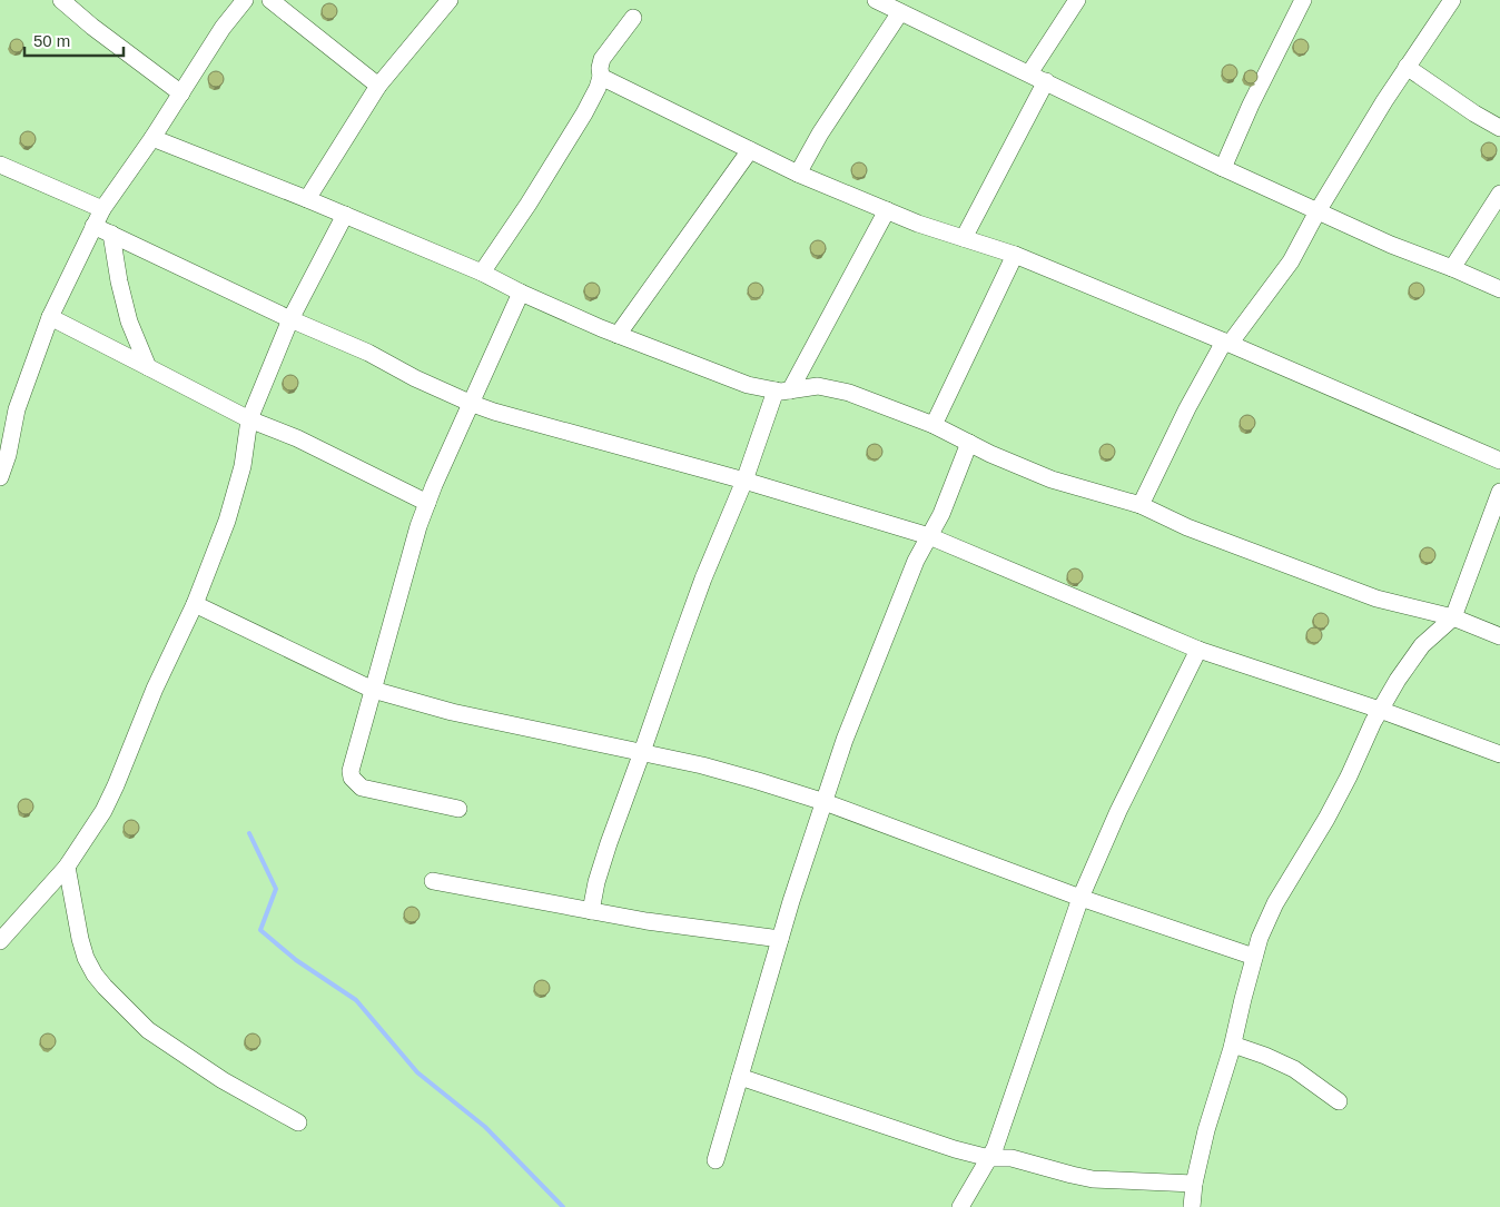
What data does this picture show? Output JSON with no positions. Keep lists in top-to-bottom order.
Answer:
{
  "scale_bar": "50 m"
}
